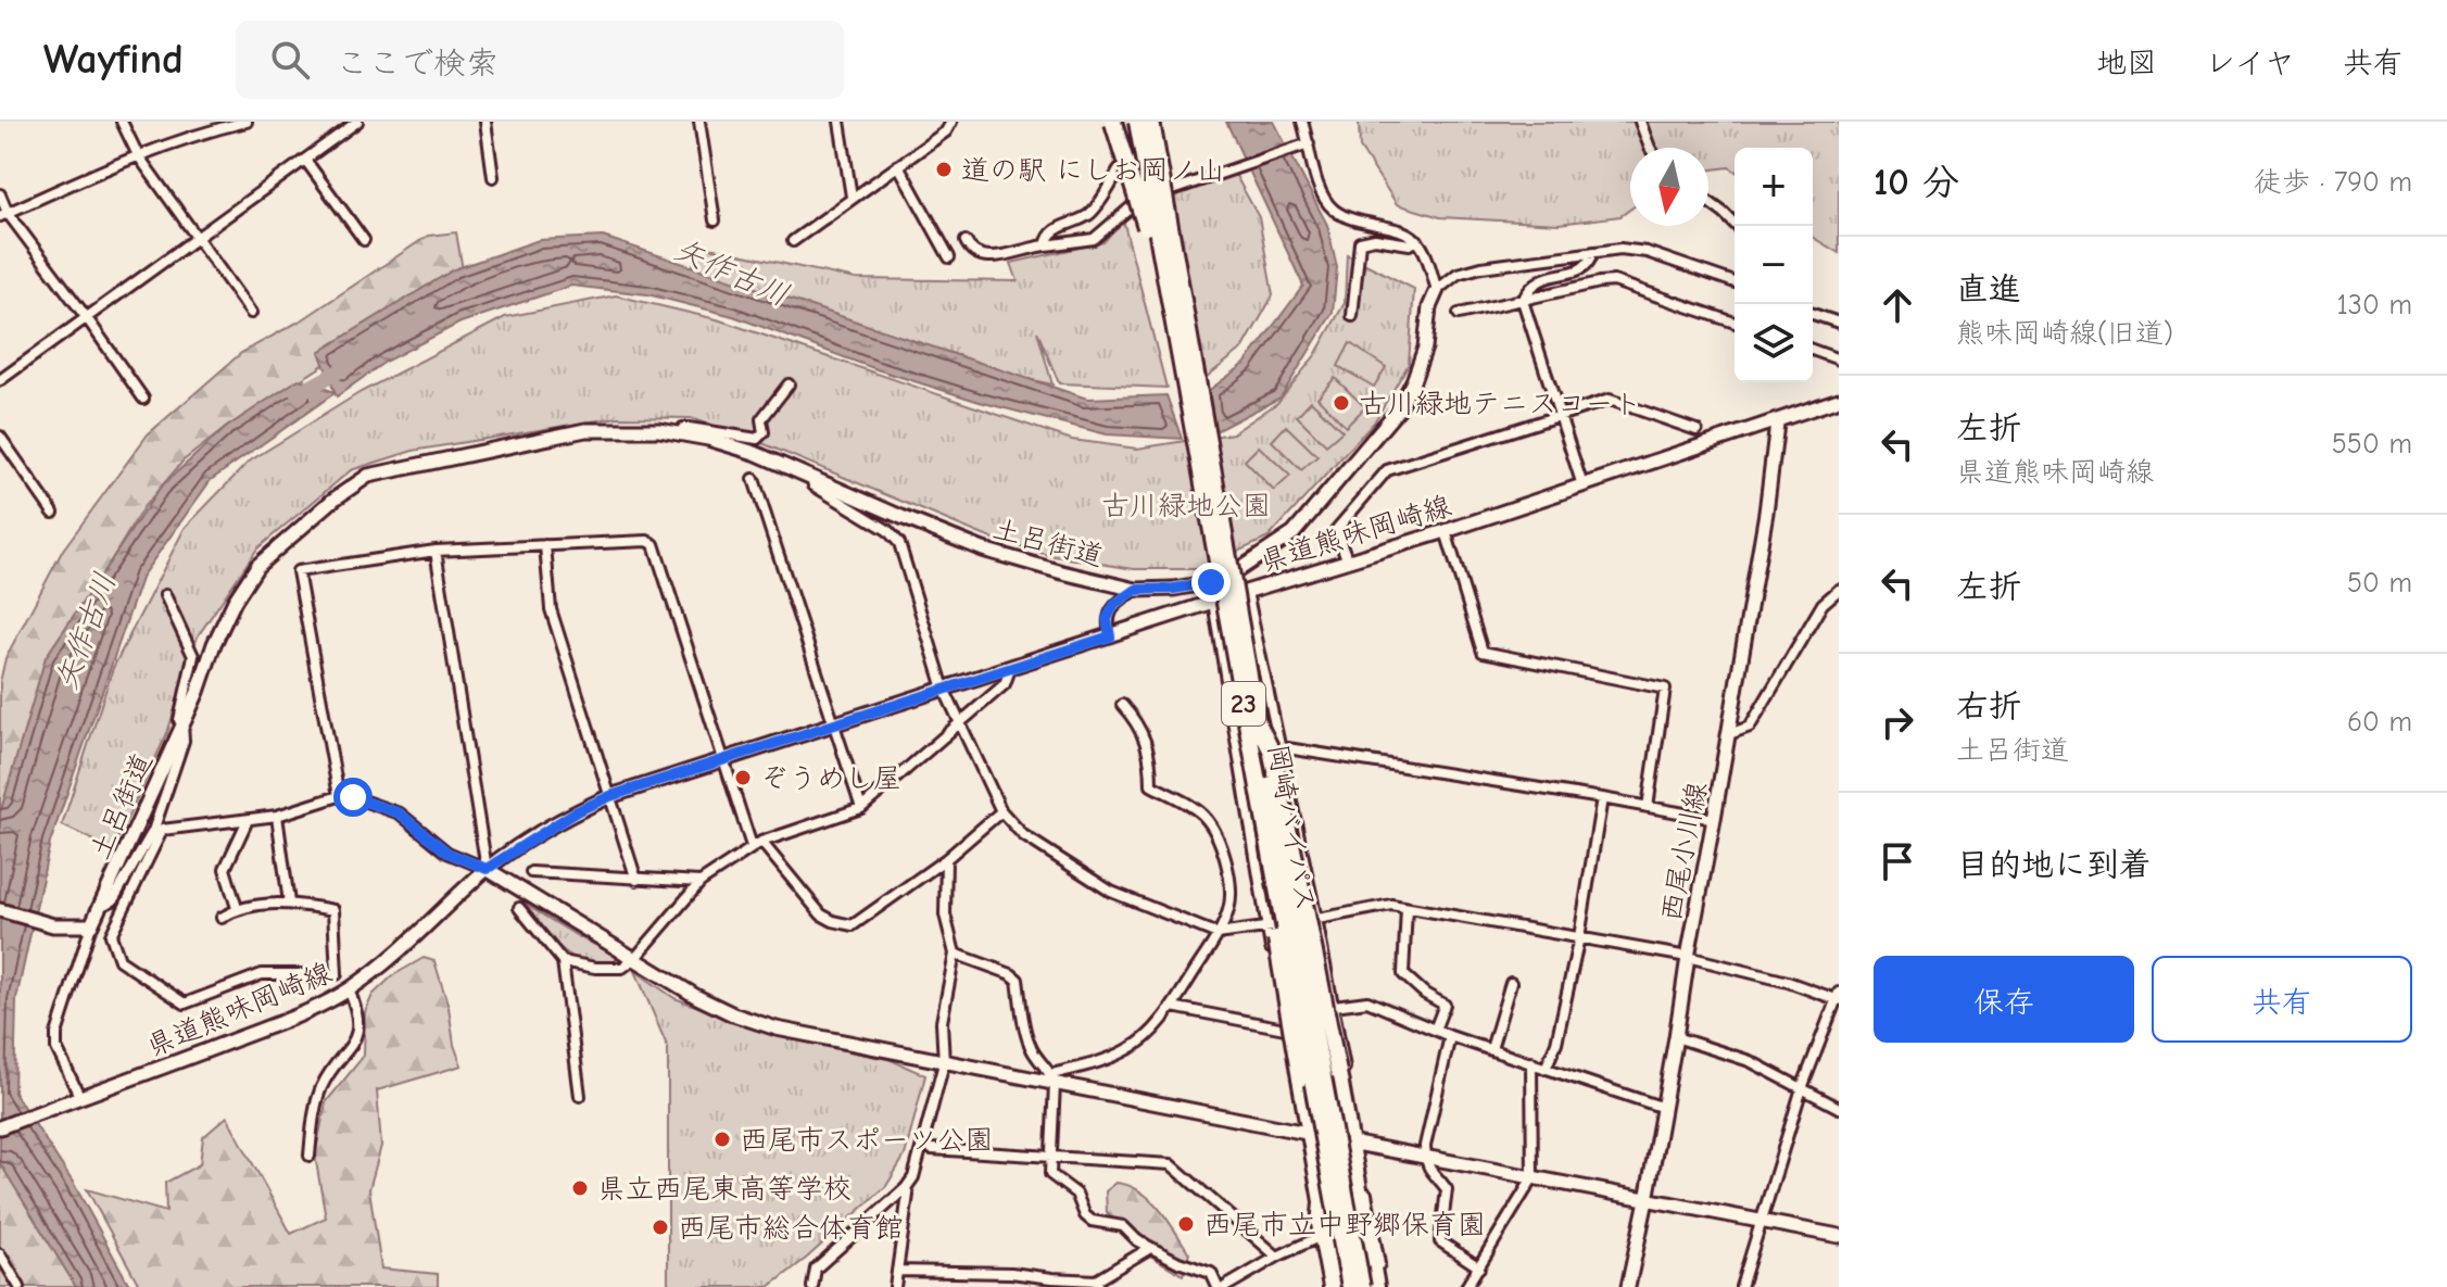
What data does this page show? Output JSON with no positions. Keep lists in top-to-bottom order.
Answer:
{
  "streets": {
    "highway": ["23", "岡崎バイパス"],
    "street": ["県道熊味岡崎線", "土呂街道", "西尾小川線"]
  },
  "crossings": [
    ["県道熊味岡崎線", "西尾小川線"],
    ["23", "岡崎バイパス"]
  ],
  "water": ["矢作古川"],
  "parks": ["古川緑地公園"],
  "places": [
    "道の駅 にしお岡ノ山",
    "古川緑地テニスコート",
    "ぞうめし屋",
    "西尾市スポーツ公園",
    "県立西尾東高等学校",
    "西尾市立中野郷保育園",
    "西尾市総合体育館"
  ],
  "north": "bottom",
  "page": {
    "header": "Wayfind",
    "search": "ここで検索",
    "nav": ["地図", "レイヤ", "共有"],
    "heading": ["10 分", "徒歩 · 790 m"],
    "map_buttons": ["+", "−"],
    "list": [
      ["直進", "熊味岡崎線(旧道)", "130 m"],
      ["左折", "県道熊味岡崎線", "550 m"],
      ["左折", "50 m"],
      ["右折", "土呂街道", "60 m"],
      "目的地に到着"
    ],
    "buttons": ["保存", "共有"]
  }
}
